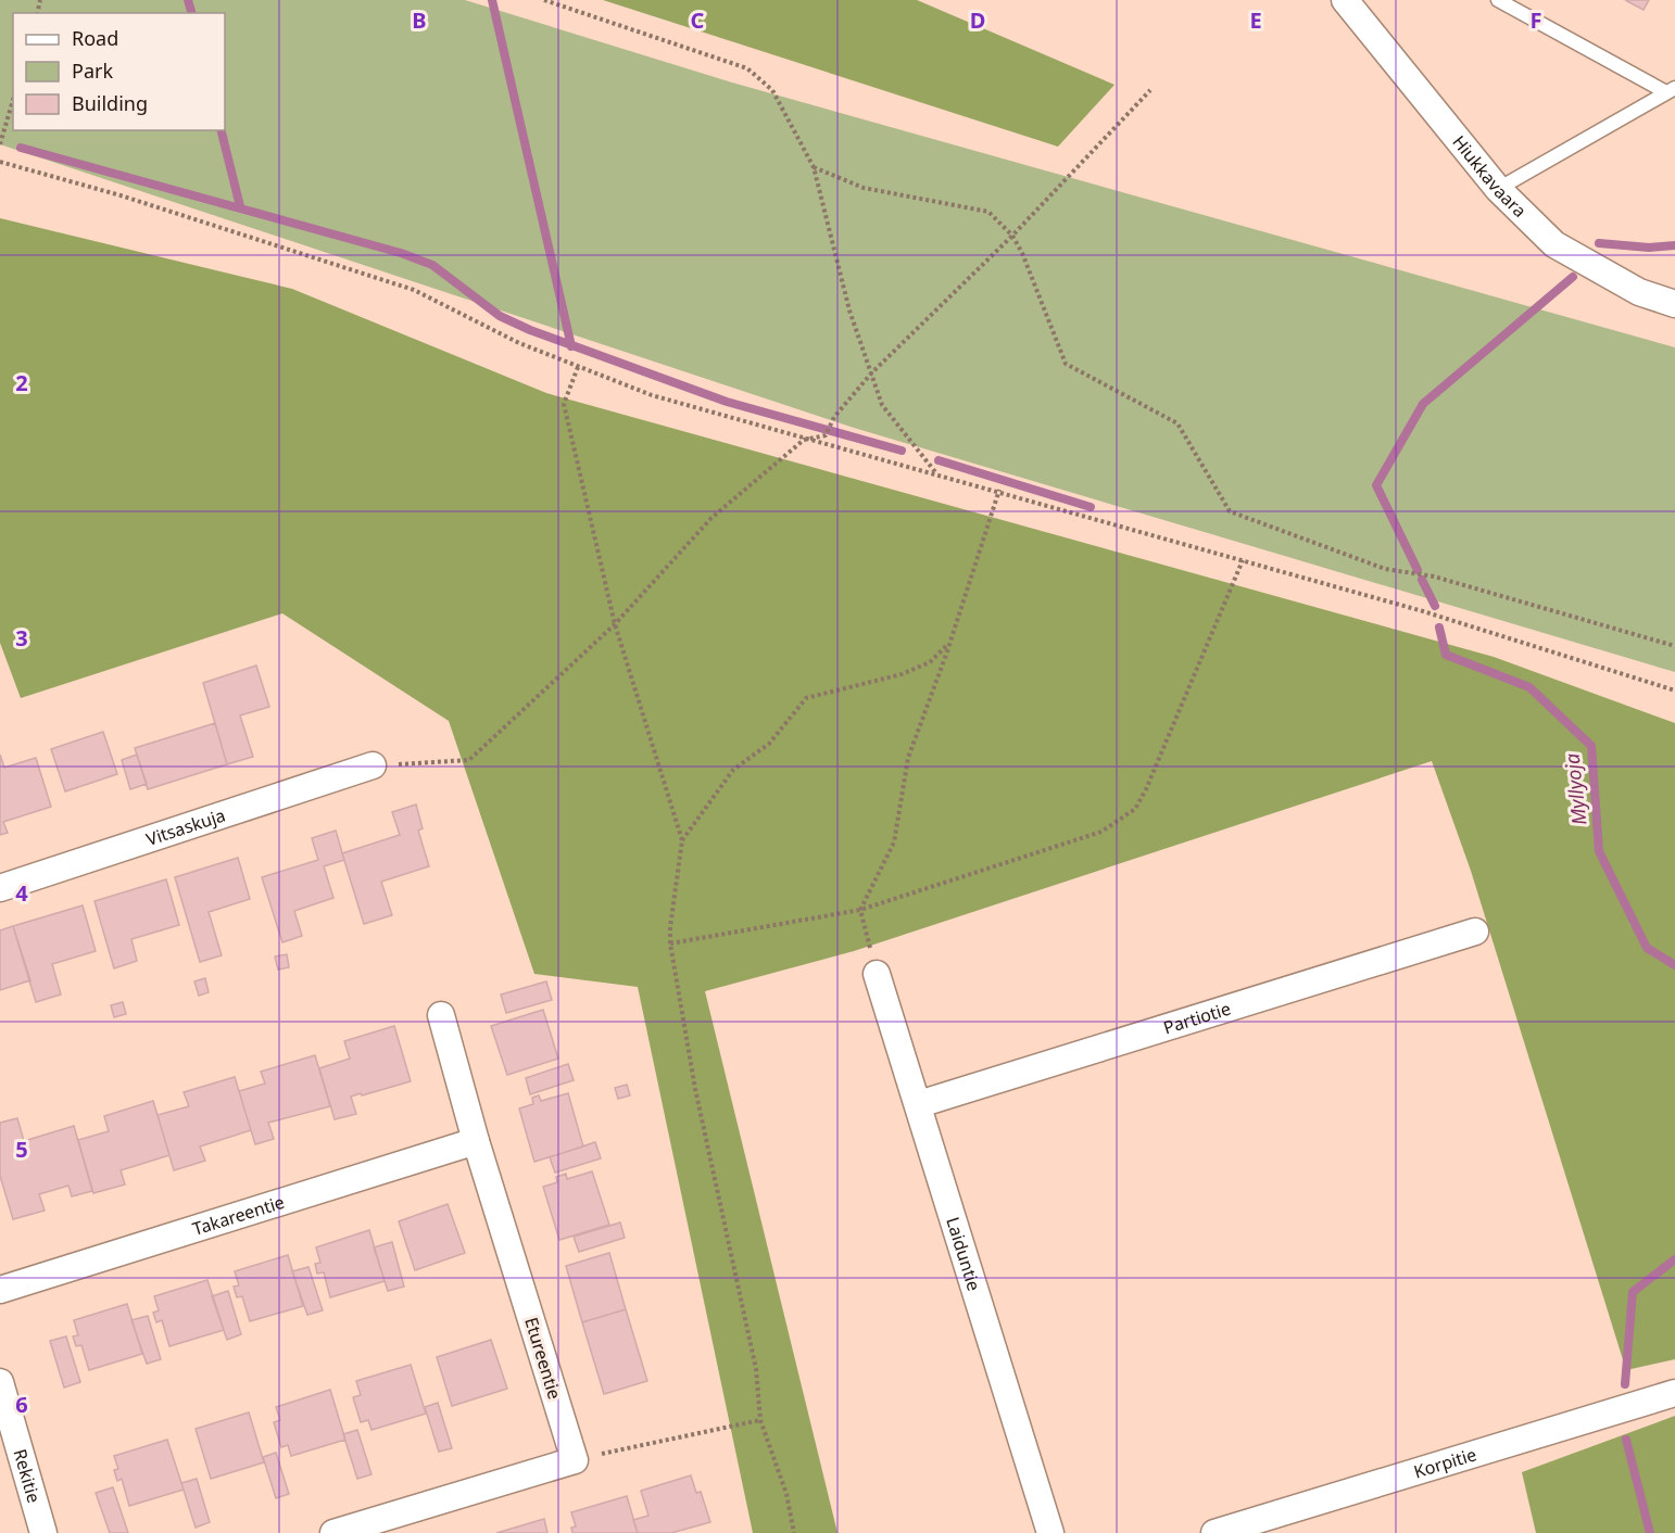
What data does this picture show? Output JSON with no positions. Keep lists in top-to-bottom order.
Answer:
{
  "streets": {
    "street": [
      "Hiukkavaara",
      "Vitsaskuja",
      "Partiotie",
      "Takareentie",
      "Laiduntie",
      "Etureentie",
      "Korpitie",
      "Rekitie"
    ]
  },
  "crossings": [
    ["Partiotie", "Laiduntie"],
    ["Takareentie", "Etureentie"]
  ],
  "water": ["Myllyoja"],
  "legend": ["Road", "Park", "Building"],
  "grid": {
    "columns": [
      "B",
      "C",
      "D",
      "E",
      "F"
    ],
    "rows": [
      "2",
      "3",
      "4",
      "5",
      "6"
    ]
  }
}
